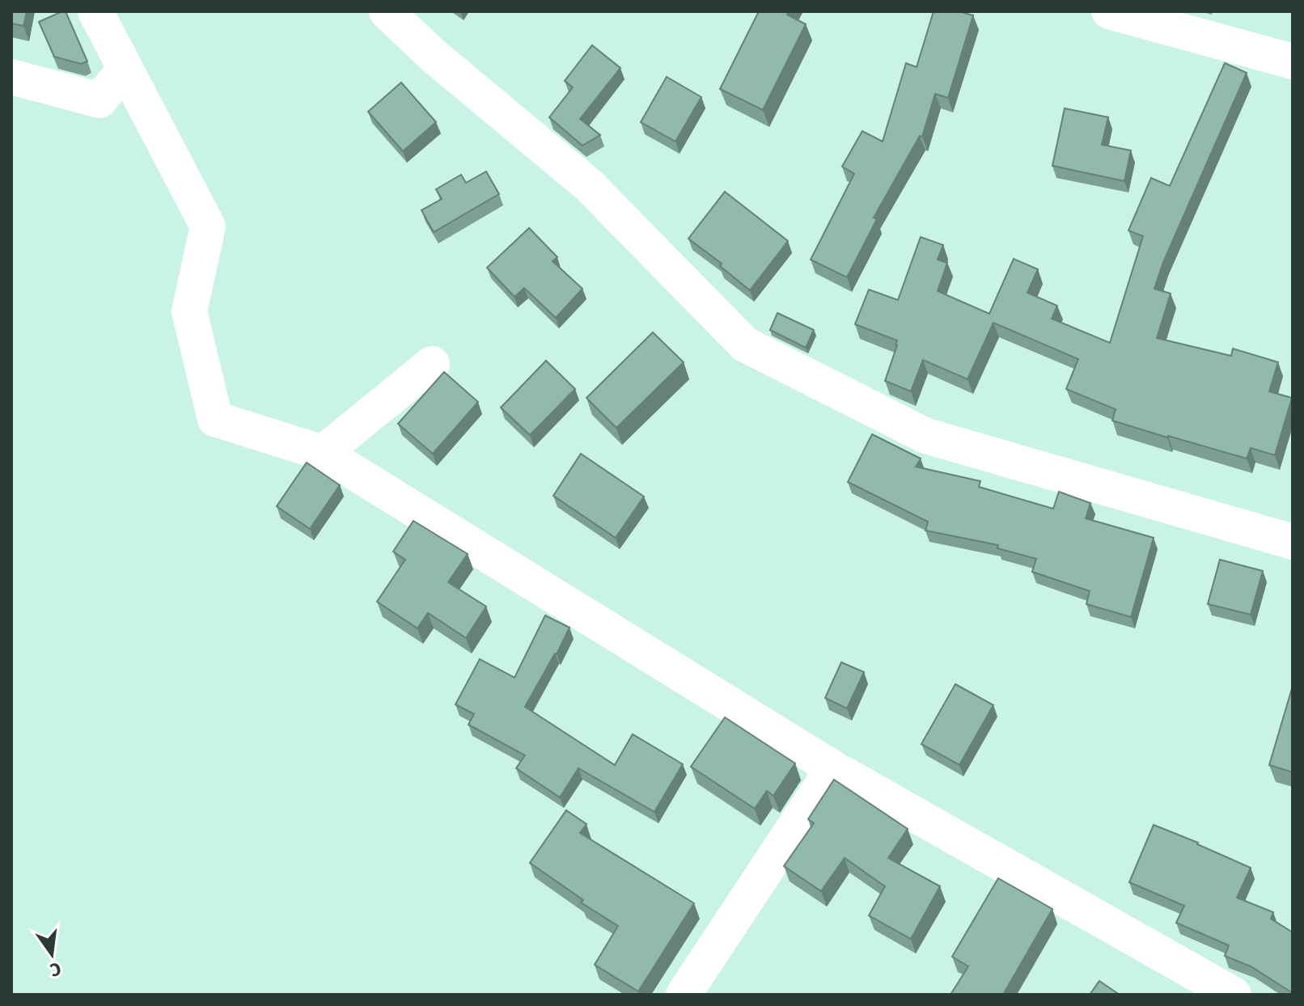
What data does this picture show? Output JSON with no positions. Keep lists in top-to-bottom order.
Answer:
{
  "north": "bottom"
}
